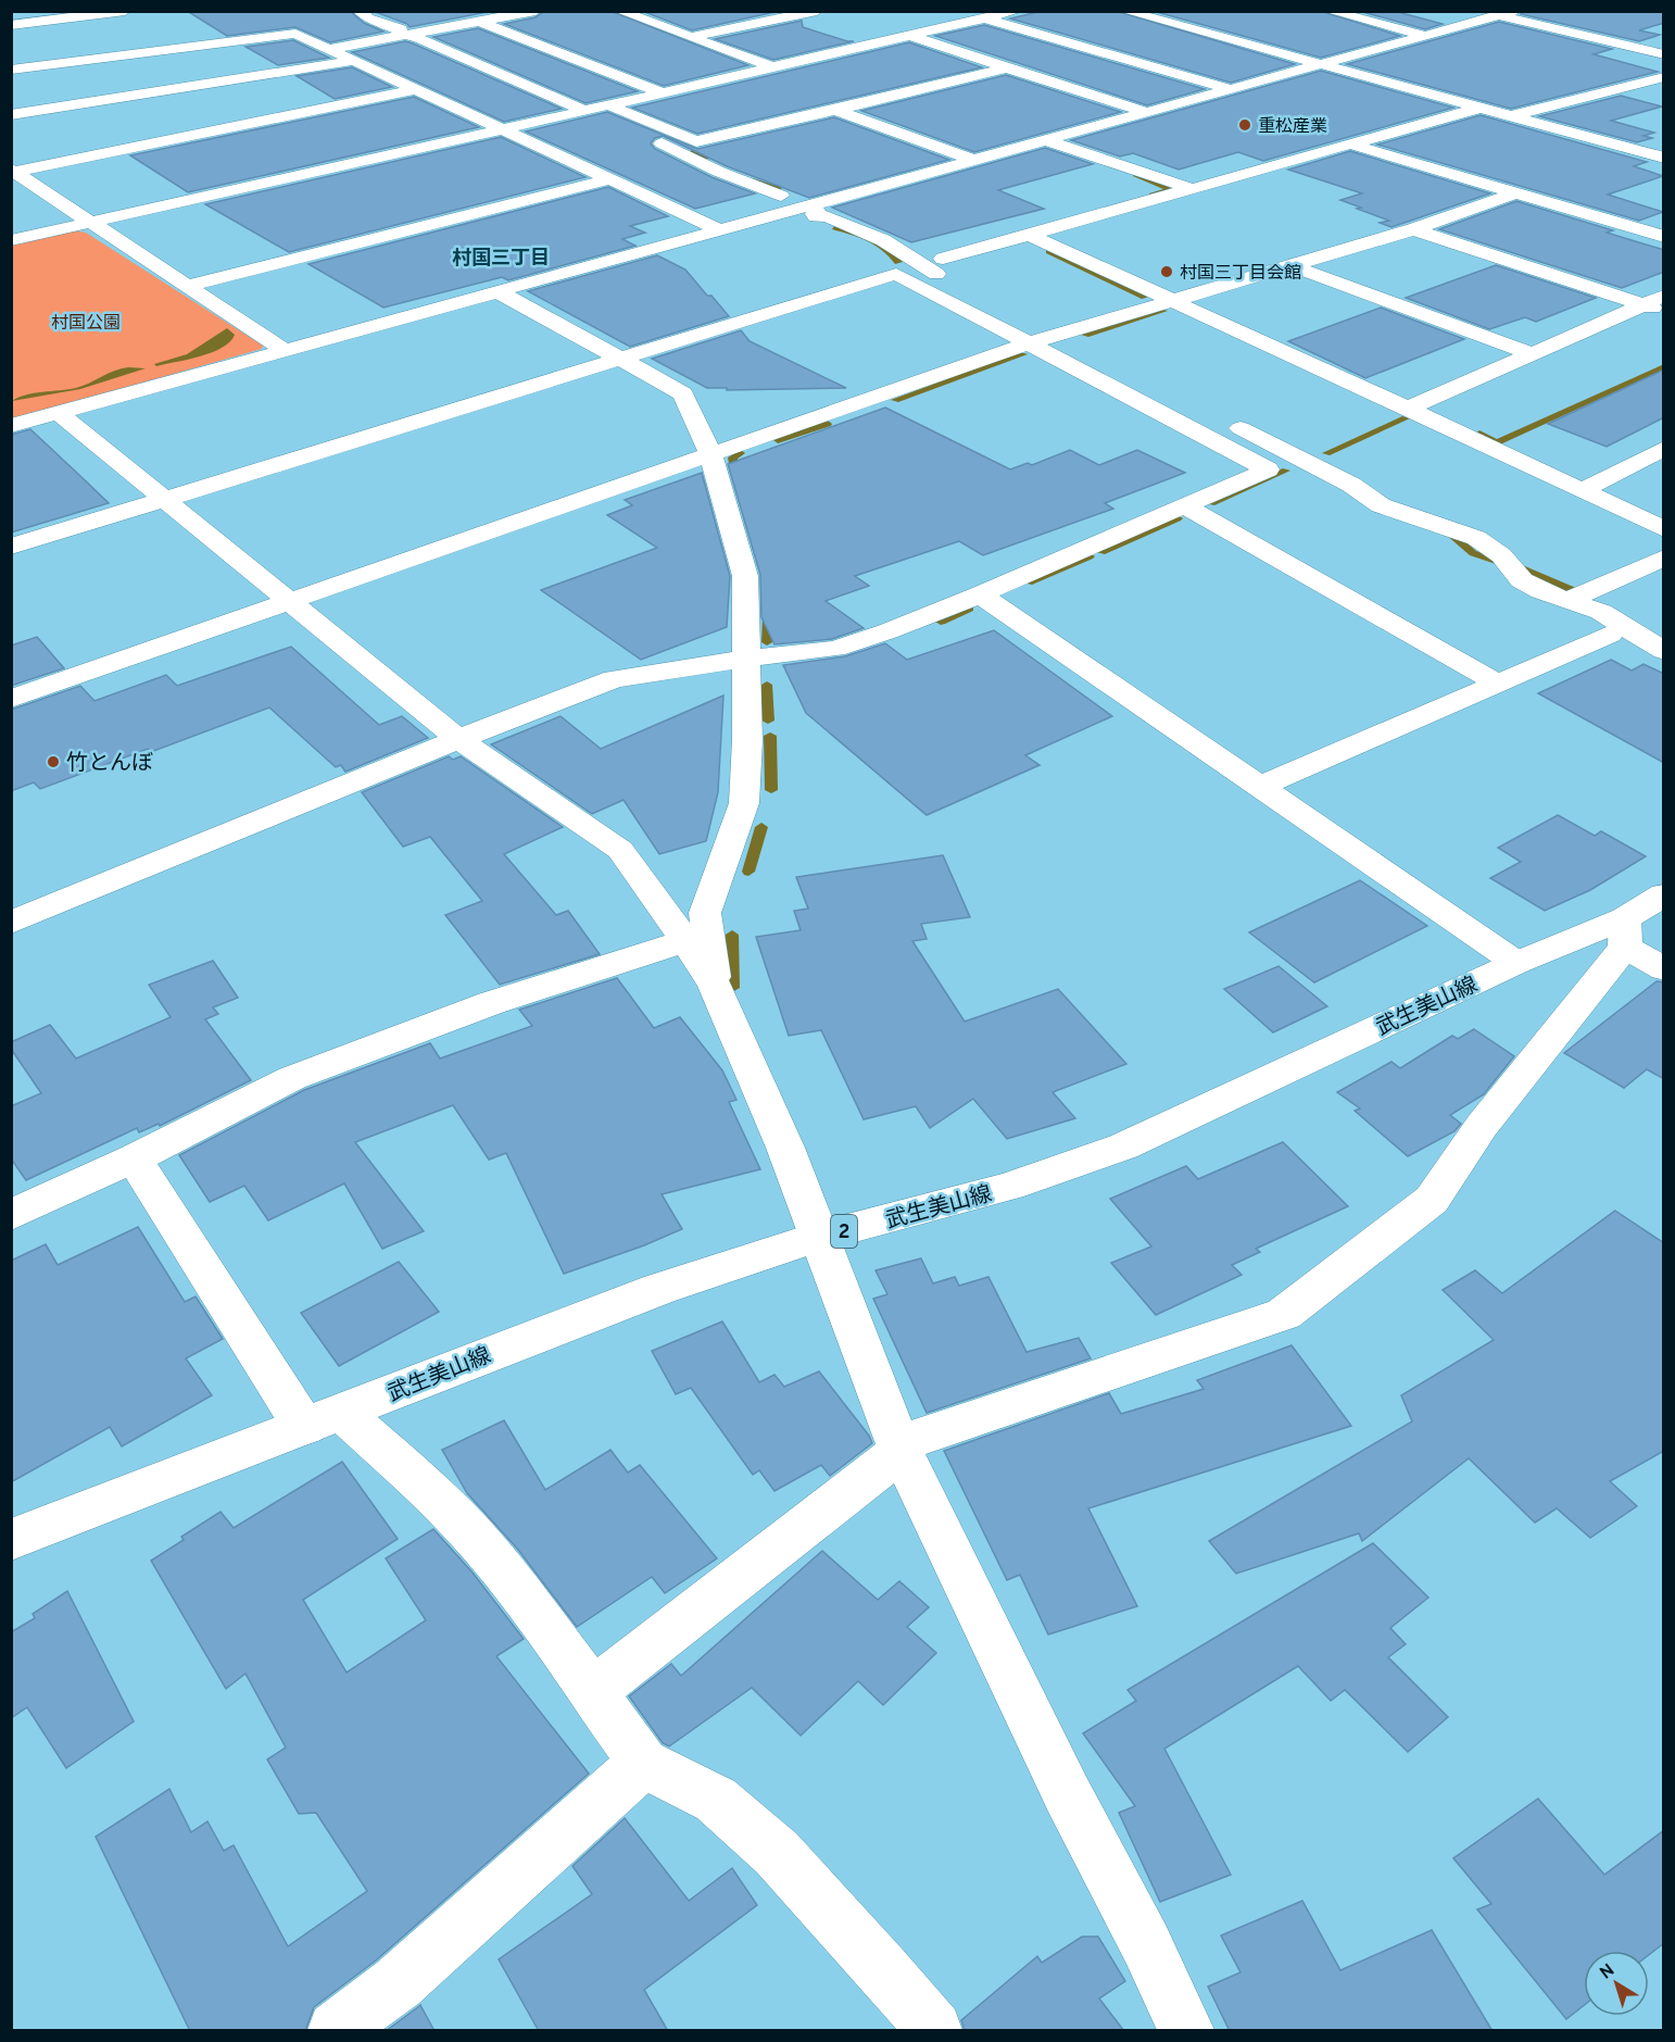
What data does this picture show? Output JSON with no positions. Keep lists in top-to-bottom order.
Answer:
{
  "streets": {
    "street": ["武生美山線", "2"]
  },
  "districts": ["村国三丁目"],
  "parks": ["村国公園"],
  "places": ["重松産業", "村国三丁目会館", "竹とんぼ"],
  "north": "top left"
}
